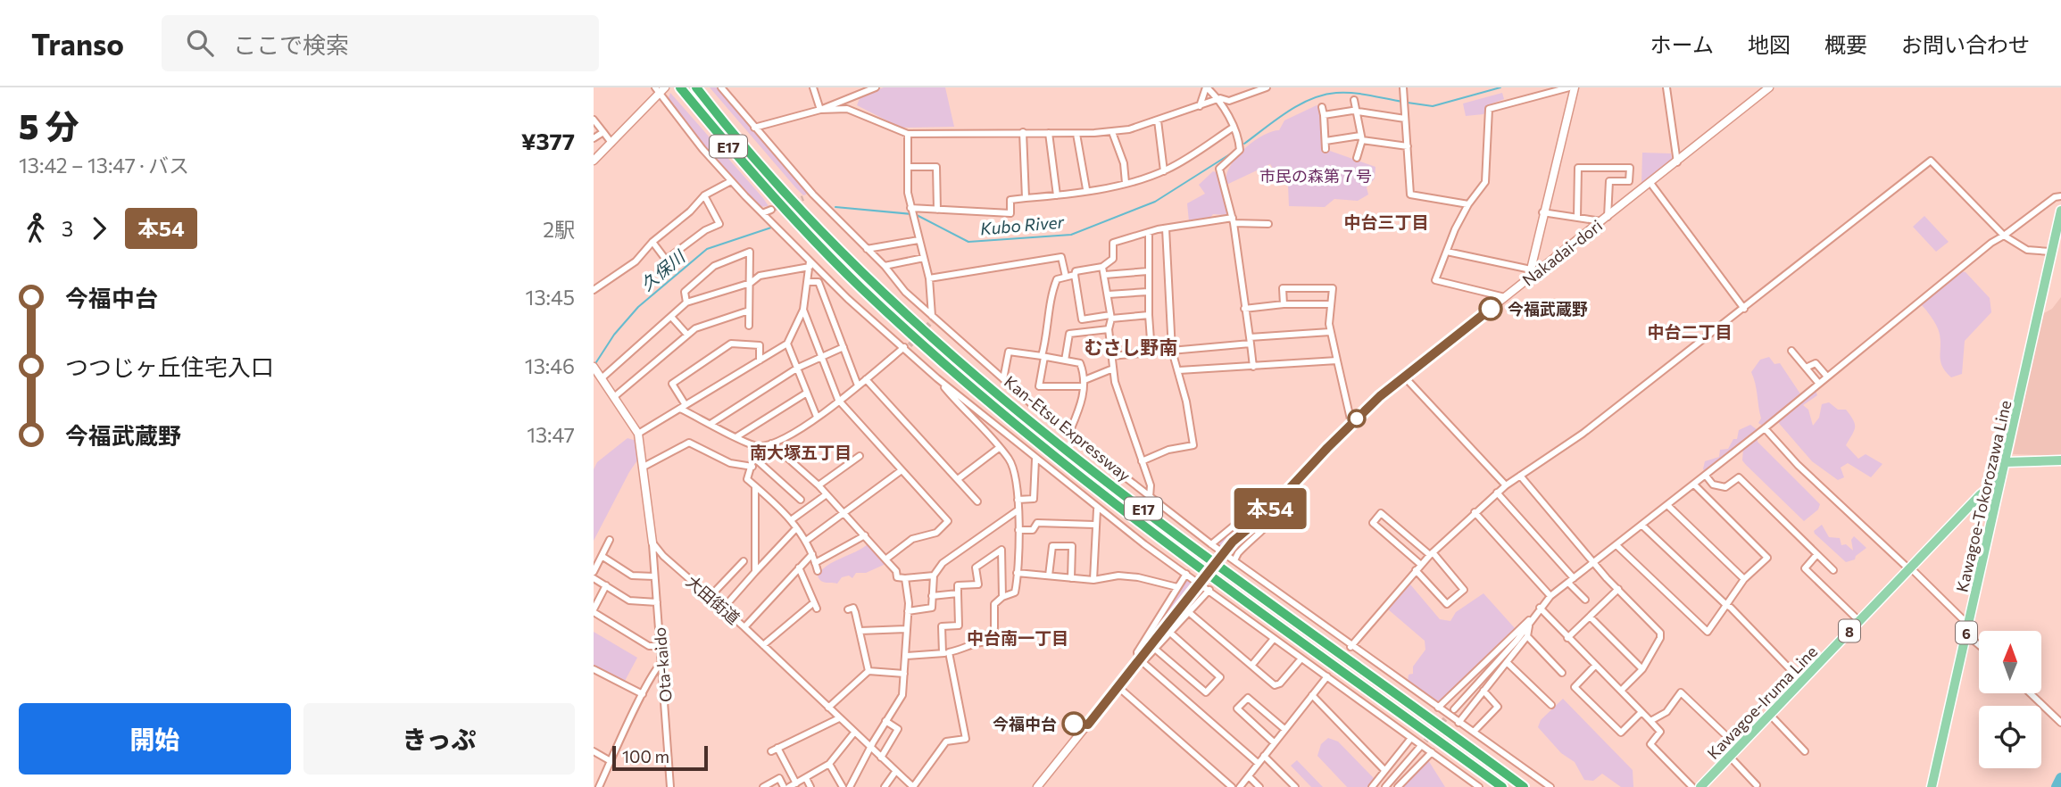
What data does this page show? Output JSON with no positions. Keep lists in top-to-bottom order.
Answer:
{
  "streets": {
    "highway": ["E17", "Kan-Etsu Expressway"],
    "main road": [
      "Kawagoe-Tokorozawa Line",
      "8",
      "6",
      "Kawagoe-Iruma Line"
    ],
    "street": ["Nakadai-dori", "大田街道", "Ota-kaido"]
  },
  "crossings": [
    ["Kawagoe-Tokorozawa Line", "Kawagoe-Iruma Line"],
    ["大田街道", "Ota-kaido"]
  ],
  "districts": [
    "中台三丁目",
    "中台二丁目",
    "むさし野南",
    "南大塚五丁目",
    "中台南一丁目"
  ],
  "water": ["Kubo River", "久保川"],
  "parks": ["市民の森第７号"],
  "places": ["今福武蔵野", "今福中台"],
  "lines": ["bus line 本54"],
  "scale_bar": "100 m",
  "north": "top",
  "page": {
    "header": "Transo",
    "search": "ここで検索",
    "nav": [
      "ホーム",
      "地図",
      "概要",
      "お問い合わせ"
    ],
    "heading": ["5 分", "13:42 – 13:47 · バス", "¥377"],
    "on_map": "本54",
    "legs": ["3", "本54", "2駅"],
    "list": [
      {
        "name": "今福中台",
        "value": "13:45"
      },
      {
        "name": "つつじヶ丘住宅入口",
        "value": "13:46"
      },
      {
        "name": "今福武蔵野",
        "value": "13:47"
      }
    ],
    "buttons": ["開始", "きっぷ"],
    "scale": "100 m"
  }
}
